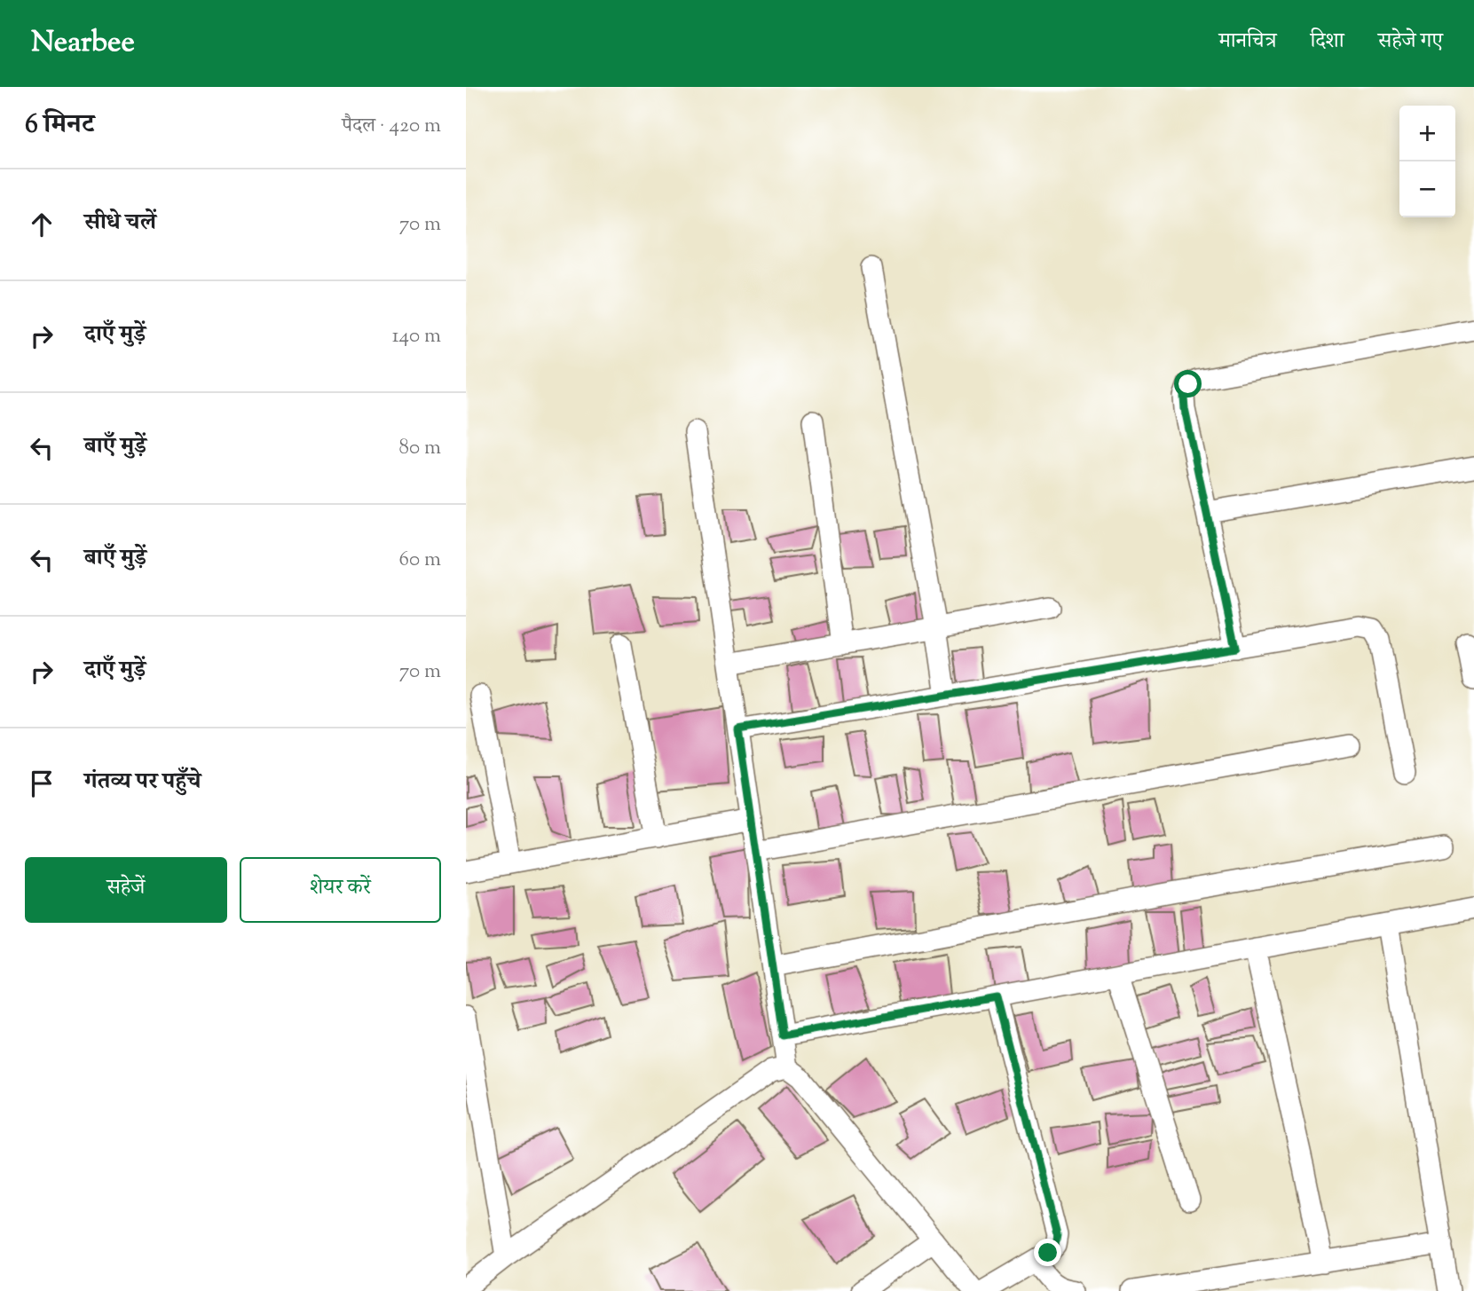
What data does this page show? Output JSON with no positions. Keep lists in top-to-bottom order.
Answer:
{
  "page": {
    "header": "Nearbee",
    "nav": ["मानचित्र", "दिशा", "सहेजे गए"],
    "heading": ["6 मिनट", "पैदल · 420 m"],
    "map_buttons": ["+", "−"],
    "list": [
      ["सीधे चलें", "70 m"],
      ["दाएँ मुड़ें", "140 m"],
      ["बाएँ मुड़ें", "80 m"],
      ["बाएँ मुड़ें", "60 m"],
      ["दाएँ मुड़ें", "70 m"],
      "गंतव्य पर पहुँचे"
    ],
    "buttons": ["सहेजें", "शेयर करें"]
  }
}
